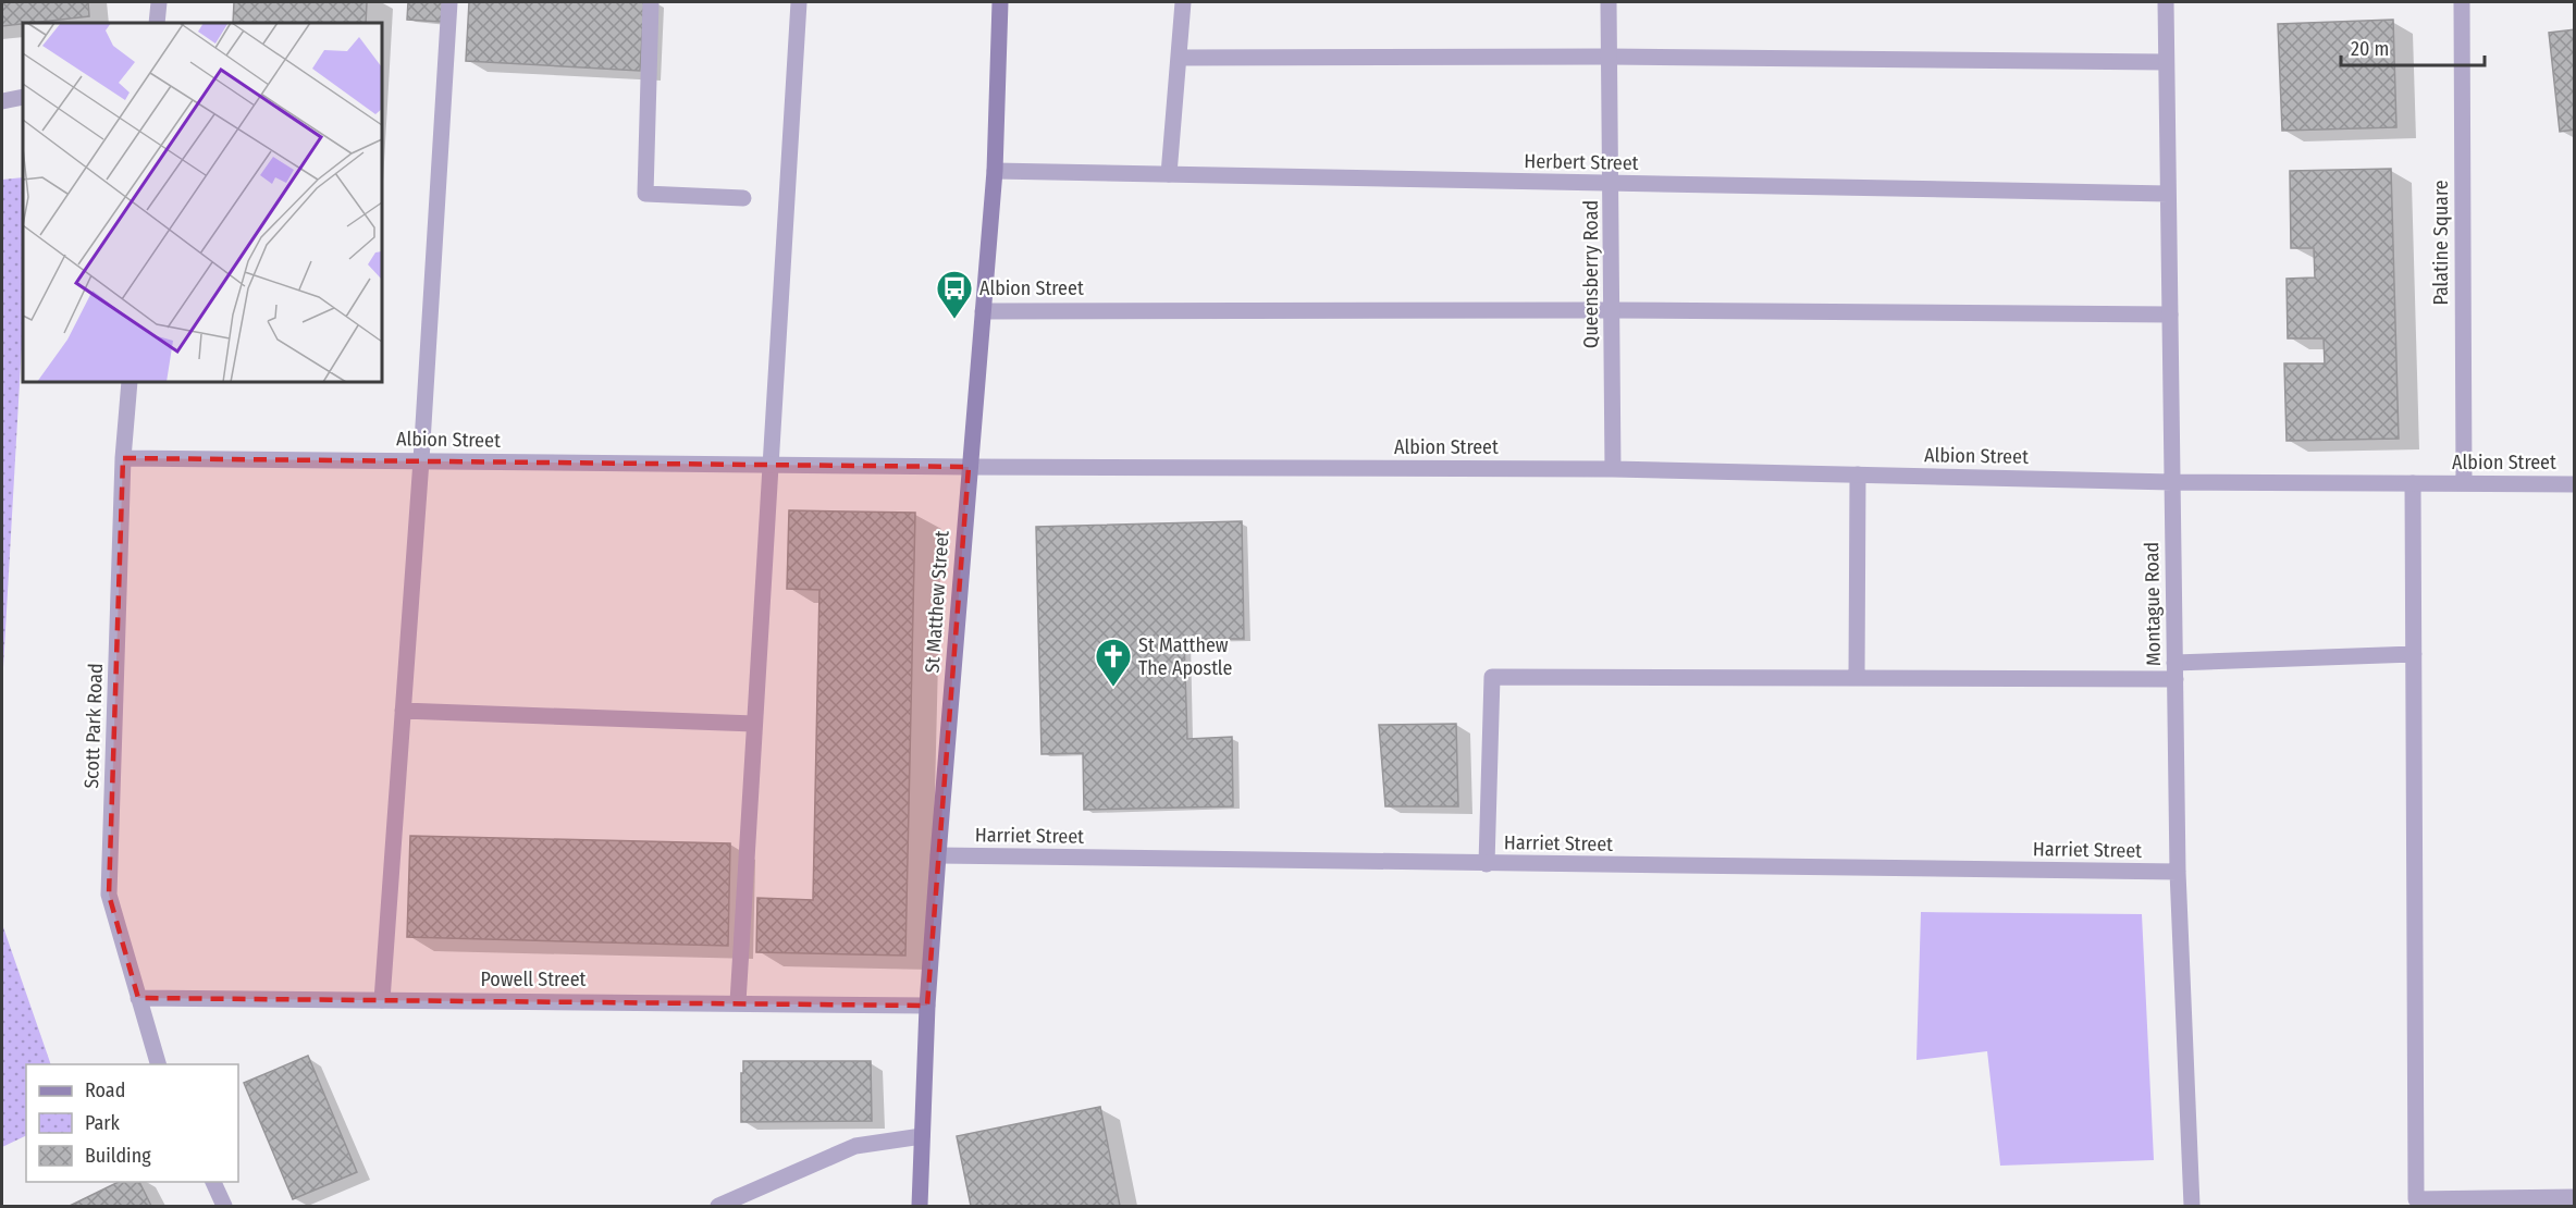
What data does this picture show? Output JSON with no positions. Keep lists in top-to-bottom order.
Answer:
{
  "streets": {
    "main road": ["St Matthew Street"],
    "street": [
      "Herbert Street",
      "Palatine Square",
      "Queensberry Road",
      "Albion Street",
      "Montague Road",
      "Scott Park Road",
      "Harriet Street",
      "Powell Street"
    ]
  },
  "crossings": [
    ["Herbert Street", "Queensberry Road"],
    ["Herbert Street", "St Matthew Street"],
    ["Herbert Street", "Montague Road"],
    ["Palatine Square", "Albion Street"],
    ["Queensberry Road", "Albion Street"],
    ["Albion Street", "St Matthew Street"],
    ["Albion Street", "Montague Road"],
    ["Albion Street", "Scott Park Road"],
    ["St Matthew Street", "Harriet Street"],
    ["St Matthew Street", "Powell Street"],
    ["Montague Road", "Harriet Street"],
    ["Scott Park Road", "Powell Street"]
  ],
  "places": {
    "bus stop": ["Albion Street"],
    "church": ["St Matthew The Apostle"]
  },
  "legend": ["Road", "Park", "Building"],
  "scale_bar": "20 m"
}
